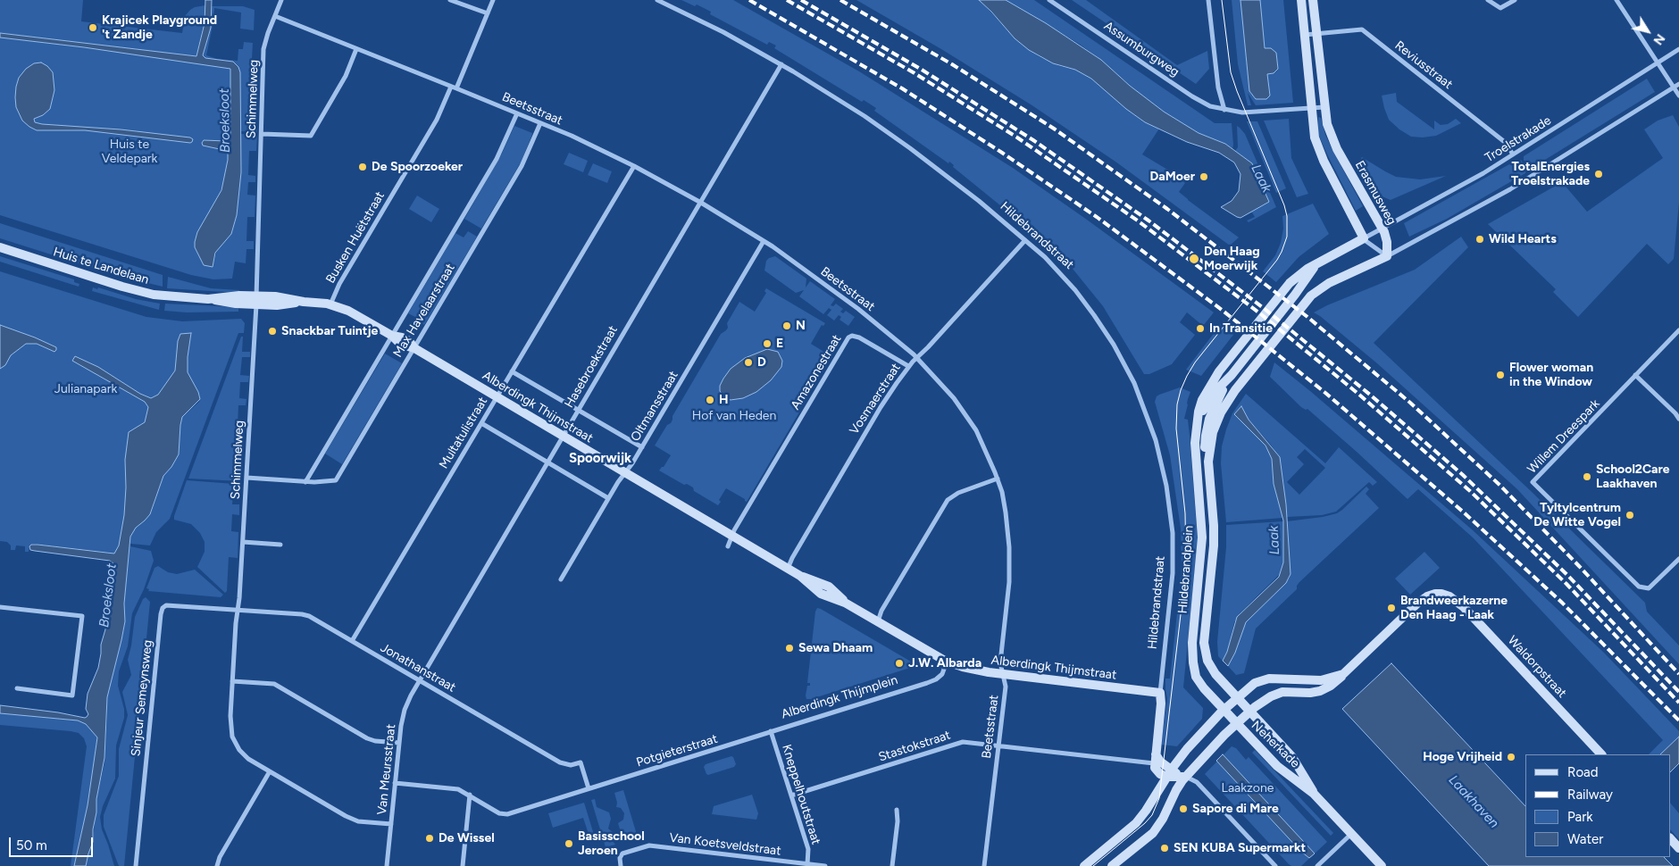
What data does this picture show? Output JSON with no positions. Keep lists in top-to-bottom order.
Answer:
{
  "streets": {
    "street": [
      "Assumburgweg",
      "Reviusstraat",
      "Schimmelweg",
      "Beetsstraat",
      "Troelstrakade",
      "Erasmusweg",
      "Hildebrandstraat",
      "Busken Huëtstraat",
      "Huis te Landelaan",
      "Max Havelaarstraat",
      "Hasebroekstraat",
      "Amazonestraat",
      "Vosmaerstraat",
      "Oltmansstraat",
      "Alberdingk Thijmstraat",
      "Multatulistraat",
      "Willem Dreespark",
      "Hildebrandplein",
      "Waldorpstraat",
      "Jonathanstraat",
      "Alberdingk Thijmplein",
      "Sinjeur Semeynsweg",
      "Neherkade",
      "Stastokstraat",
      "Potgieterstraat",
      "Van Meursstraat",
      "Kneppelhoutstraat",
      "Van Koetsveldstraat"
    ]
  },
  "crossings": [
    ["Reviusstraat", "Troelstrakade"],
    ["Reviusstraat", "Erasmusweg"],
    ["Schimmelweg", "Beetsstraat"],
    ["Schimmelweg", "Max Havelaarstraat"],
    ["Schimmelweg", "Alberdingk Thijmstraat"],
    ["Schimmelweg", "Jonathanstraat"],
    ["Schimmelweg", "Sinjeur Semeynsweg"],
    ["Schimmelweg", "Van Meursstraat"],
    ["Beetsstraat", "Busken Huëtstraat"],
    ["Beetsstraat", "Max Havelaarstraat"],
    ["Beetsstraat", "Hasebroekstraat"],
    ["Beetsstraat", "Vosmaerstraat"],
    ["Beetsstraat", "Oltmansstraat"],
    ["Beetsstraat", "Alberdingk Thijmstraat"],
    ["Beetsstraat", "Multatulistraat"],
    ["Beetsstraat", "Stastokstraat"],
    ["Troelstrakade", "Erasmusweg"],
    ["Troelstrakade", "Hildebrandplein"],
    ["Erasmusweg", "Hildebrandplein"],
    ["Hildebrandstraat", "Hasebroekstraat"],
    ["Hildebrandstraat", "Vosmaerstraat"],
    ["Hildebrandstraat", "Alberdingk Thijmstraat"],
    ["Hildebrandstraat", "Stastokstraat"],
    ["Busken Huëtstraat", "Alberdingk Thijmstraat"],
    ["Huis te Landelaan", "Alberdingk Thijmstraat"],
    ["Max Havelaarstraat", "Alberdingk Thijmstraat"],
    ["Hasebroekstraat", "Alberdingk Thijmstraat"],
    ["Hasebroekstraat", "Jonathanstraat"],
    ["Hasebroekstraat", "Van Meursstraat"],
    ["Amazonestraat", "Vosmaerstraat"],
    ["Amazonestraat", "Alberdingk Thijmstraat"],
    ["Vosmaerstraat", "Alberdingk Thijmstraat"],
    ["Oltmansstraat", "Alberdingk Thijmstraat"],
    ["Alberdingk Thijmstraat", "Multatulistraat"],
    ["Alberdingk Thijmstraat", "Alberdingk Thijmplein"],
    ["Multatulistraat", "Jonathanstraat"],
    ["Hildebrandplein", "Waldorpstraat"],
    ["Hildebrandplein", "Neherkade"],
    ["Waldorpstraat", "Neherkade"],
    ["Jonathanstraat", "Sinjeur Semeynsweg"],
    ["Jonathanstraat", "Potgieterstraat"],
    ["Jonathanstraat", "Van Meursstraat"],
    ["Alberdingk Thijmplein", "Potgieterstraat"],
    ["Alberdingk Thijmplein", "Kneppelhoutstraat"],
    ["Stastokstraat", "Kneppelhoutstraat"],
    ["Potgieterstraat", "Van Meursstraat"],
    ["Potgieterstraat", "Kneppelhoutstraat"],
    ["Kneppelhoutstraat", "Van Koetsveldstraat"]
  ],
  "districts": ["Spoorwijk"],
  "water": ["Broeksloot", "Laak", "Laakhaven"],
  "parks": [
    "Huis te Veldepark",
    "Julianapark",
    "Hof van Heden",
    "Laakzone"
  ],
  "places": [
    "Krajicek Playground 't Zandje",
    "De Spoorzoeker",
    "TotalEnergies Troelstrakade",
    "DaMoer",
    "Wild Hearts",
    "Den Haag Moerwijk",
    "N",
    "In Transitie",
    "Snackbar Tuintje",
    "E",
    "D",
    "Flower woman in the Window",
    "H",
    "School2Care Laakhaven",
    "Tyltylcentrum De Witte Vogel",
    "Brandweerkazerne Den Haag - Laak",
    "Sewa Dhaam",
    "J.W. Albarda",
    "Hoge Vrijheid",
    "Sapore di Mare",
    "De Wissel",
    "Basisschool Jeroen",
    "SEN KUBA Supermarkt"
  ],
  "legend": [
    "Road",
    "Railway",
    "Park",
    "Water"
  ],
  "scale_bar": "50 m",
  "north": "bottom right"
}
